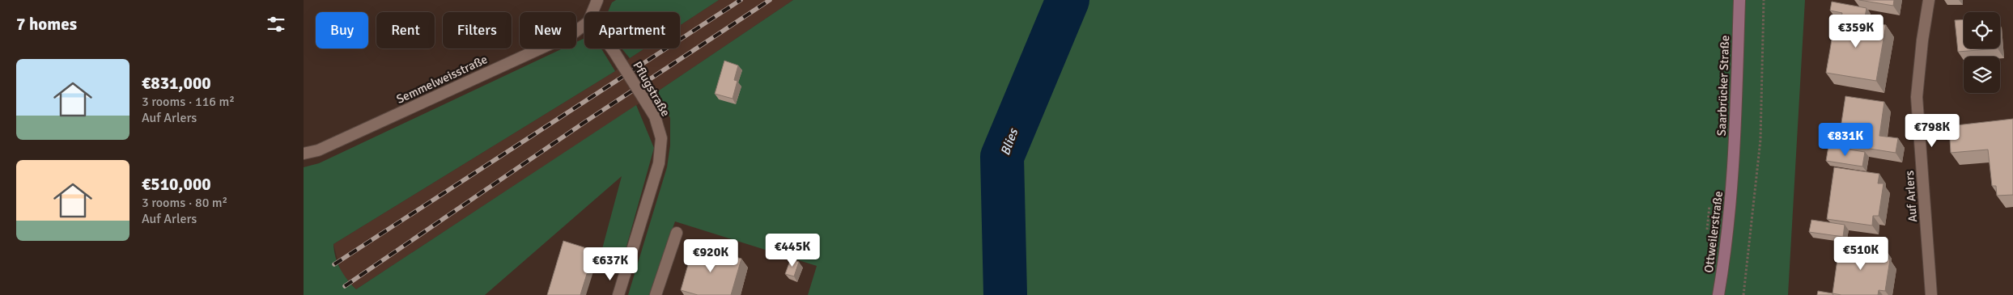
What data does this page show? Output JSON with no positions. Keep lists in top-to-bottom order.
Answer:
{
  "streets": {
    "main road": ["Saarbrücker Straße", "Ottweilerstraße"],
    "street": ["Semmelweisstraße", "Pflugstraße", "Auf Arlers"]
  },
  "crossings": [
    ["Saarbrücker Straße", "Ottweilerstraße"]
  ],
  "water": ["Blies"],
  "page": {
    "heading": "7 homes",
    "chip": [
      "Buy",
      "Rent",
      "Filters",
      "New",
      "Apartment"
    ],
    "price": [
      "€359K",
      "€798K",
      "€831K",
      "€445K",
      "€510K",
      "€920K",
      "€637K"
    ],
    "list": [
      {
        "name": "€831,000",
        "note": "3 rooms · 116 m² · Auf Arlers"
      },
      {
        "name": "€510,000",
        "note": "3 rooms · 80 m² · Auf Arlers"
      }
    ]
  }
}
